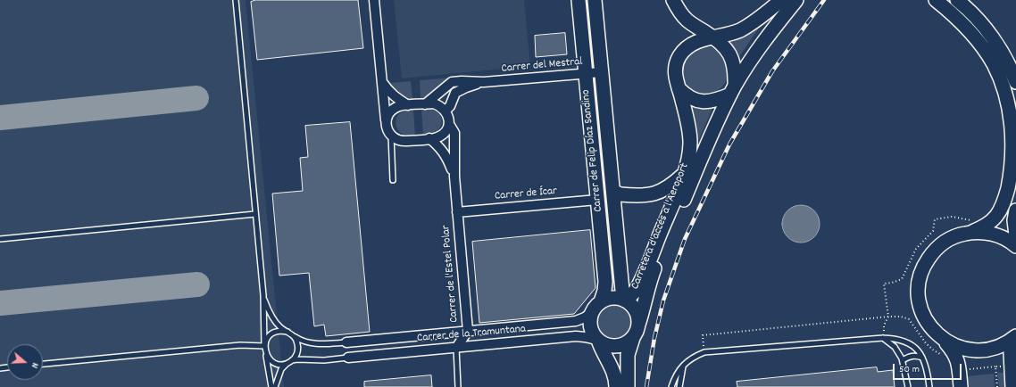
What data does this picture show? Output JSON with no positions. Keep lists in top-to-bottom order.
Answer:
{
  "streets": {
    "street": [
      "Carrer del Mestral",
      "Carrer de Felip Díaz Sandino",
      "Carrer de Ícar",
      "Carretera d'accés a l'Aeroport",
      "Carrer de l'Estel Polar",
      "Carrer de la Tramuntana"
    ]
  },
  "crossings": [
    ["Carrer del Mestral", "Carrer de Felip Díaz Sandino"],
    ["Carrer del Mestral", "Carrer de l'Estel Polar"],
    ["Carrer de Felip Díaz Sandino", "Carrer de Ícar"],
    ["Carrer de Felip Díaz Sandino", "Carretera d'accés a l'Aeroport"],
    ["Carrer de Felip Díaz Sandino", "Carrer de la Tramuntana"],
    ["Carrer de Ícar", "Carrer de l'Estel Polar"],
    ["Carretera d'accés a l'Aeroport", "Carrer de la Tramuntana"],
    ["Carrer de l'Estel Polar", "Carrer de la Tramuntana"]
  ],
  "scale_bar": "50 m",
  "north": "right"
}
